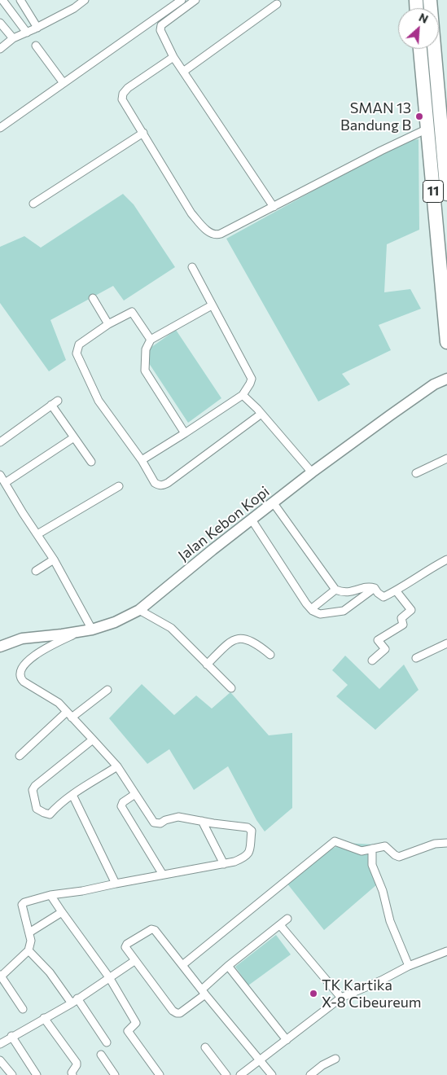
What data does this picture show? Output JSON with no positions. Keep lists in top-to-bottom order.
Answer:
{
  "streets": {
    "highway": ["11"],
    "main road": ["Jalan Kebon Kopi"]
  },
  "places": ["SMAN 13 Bandung B", "TK Kartika X-8 Cibeureum"],
  "north": "top right"
}
